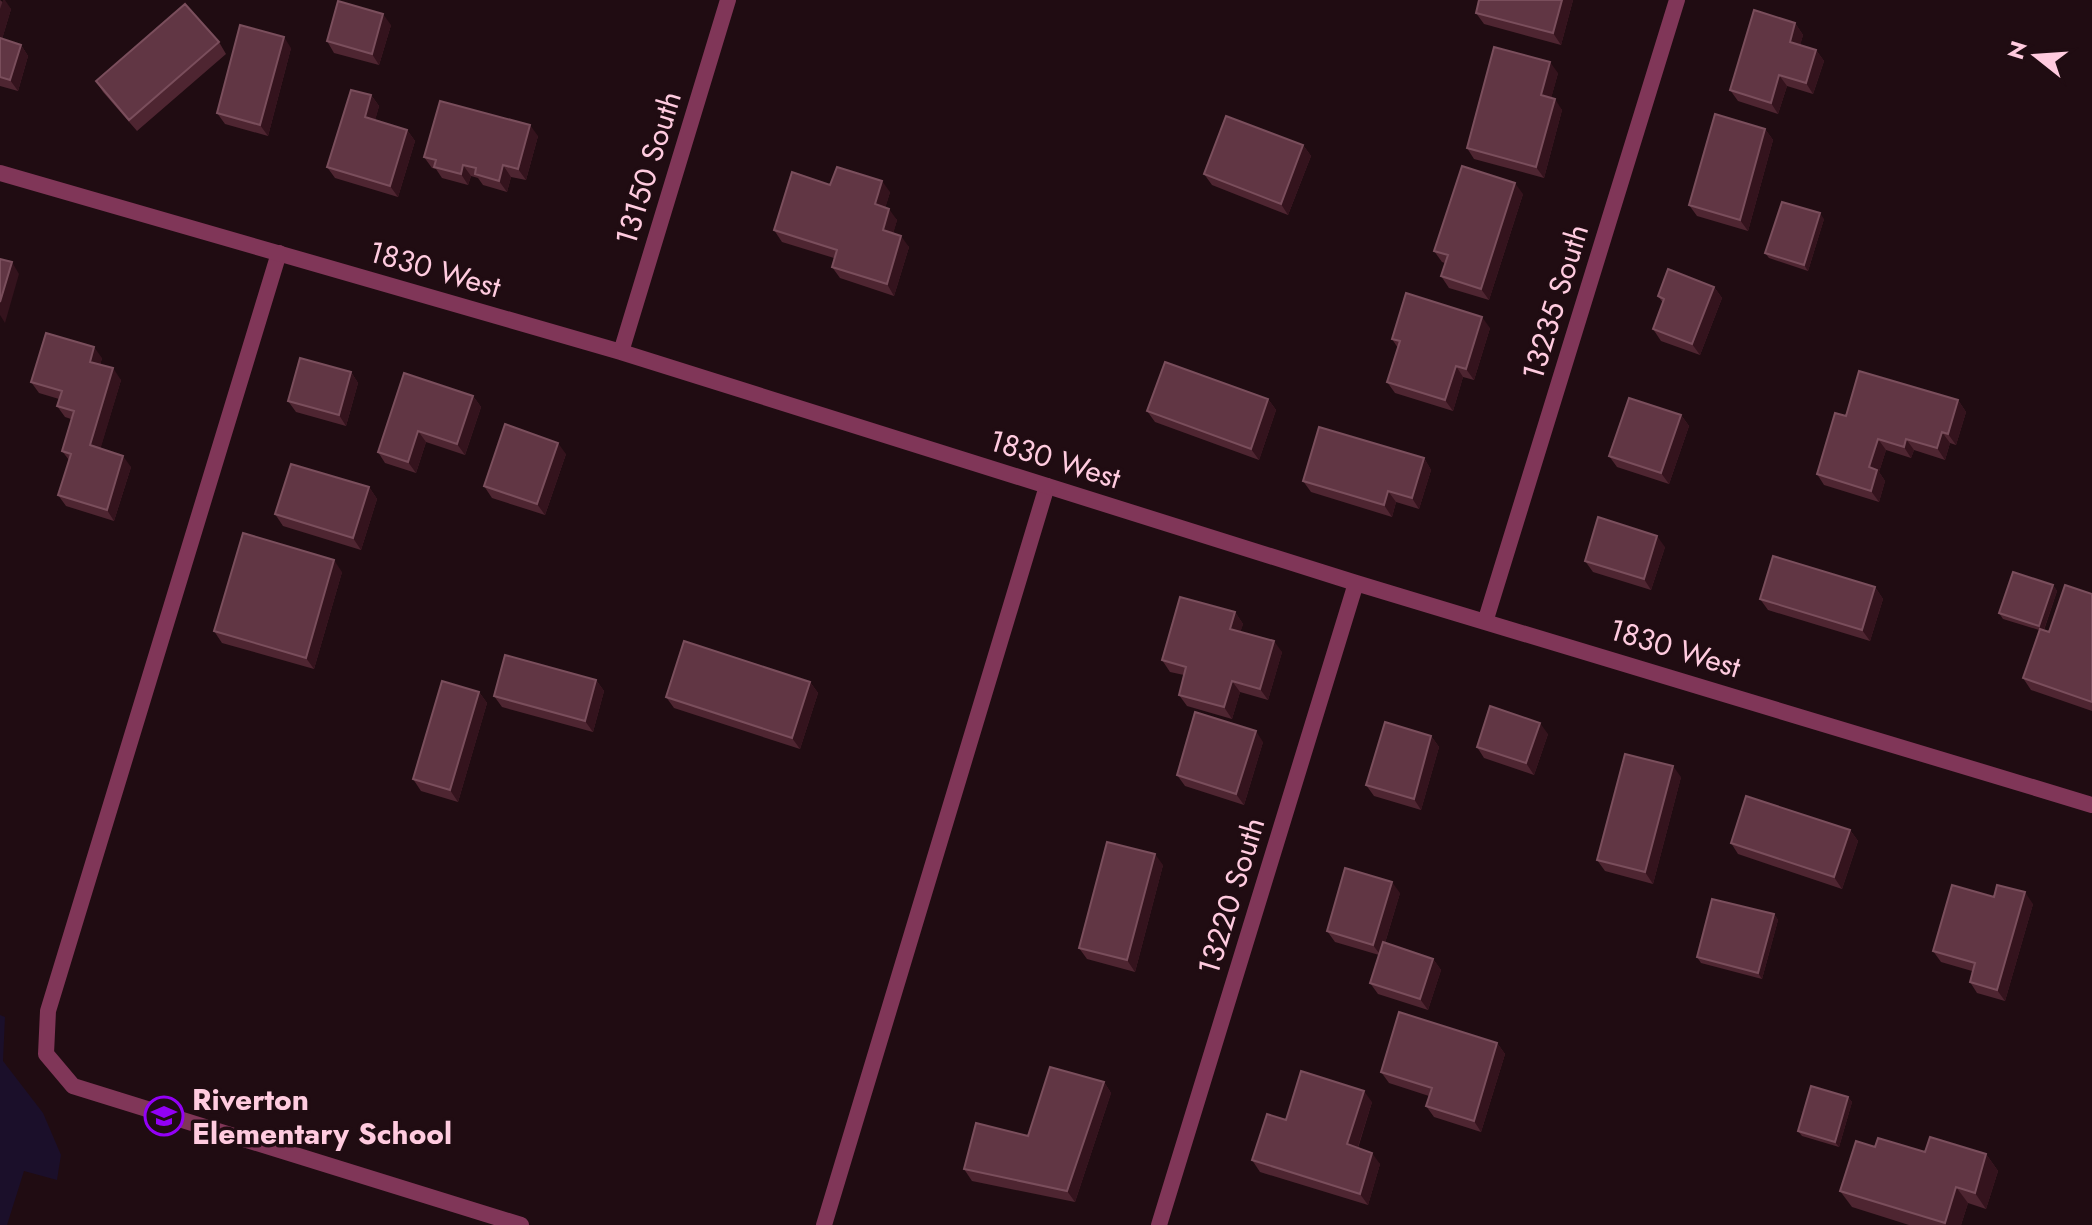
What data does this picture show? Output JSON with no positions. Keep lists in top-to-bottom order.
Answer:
{
  "streets": {
    "street": [
      "13150 South",
      "1830 West",
      "13235 South",
      "13220 South"
    ]
  },
  "crossings": [
    ["13150 South", "1830 West"],
    ["1830 West", "13235 South"],
    ["1830 West", "13220 South"]
  ],
  "places": {
    "school or university": ["Riverton Elementary School"]
  },
  "north": "left"
}
